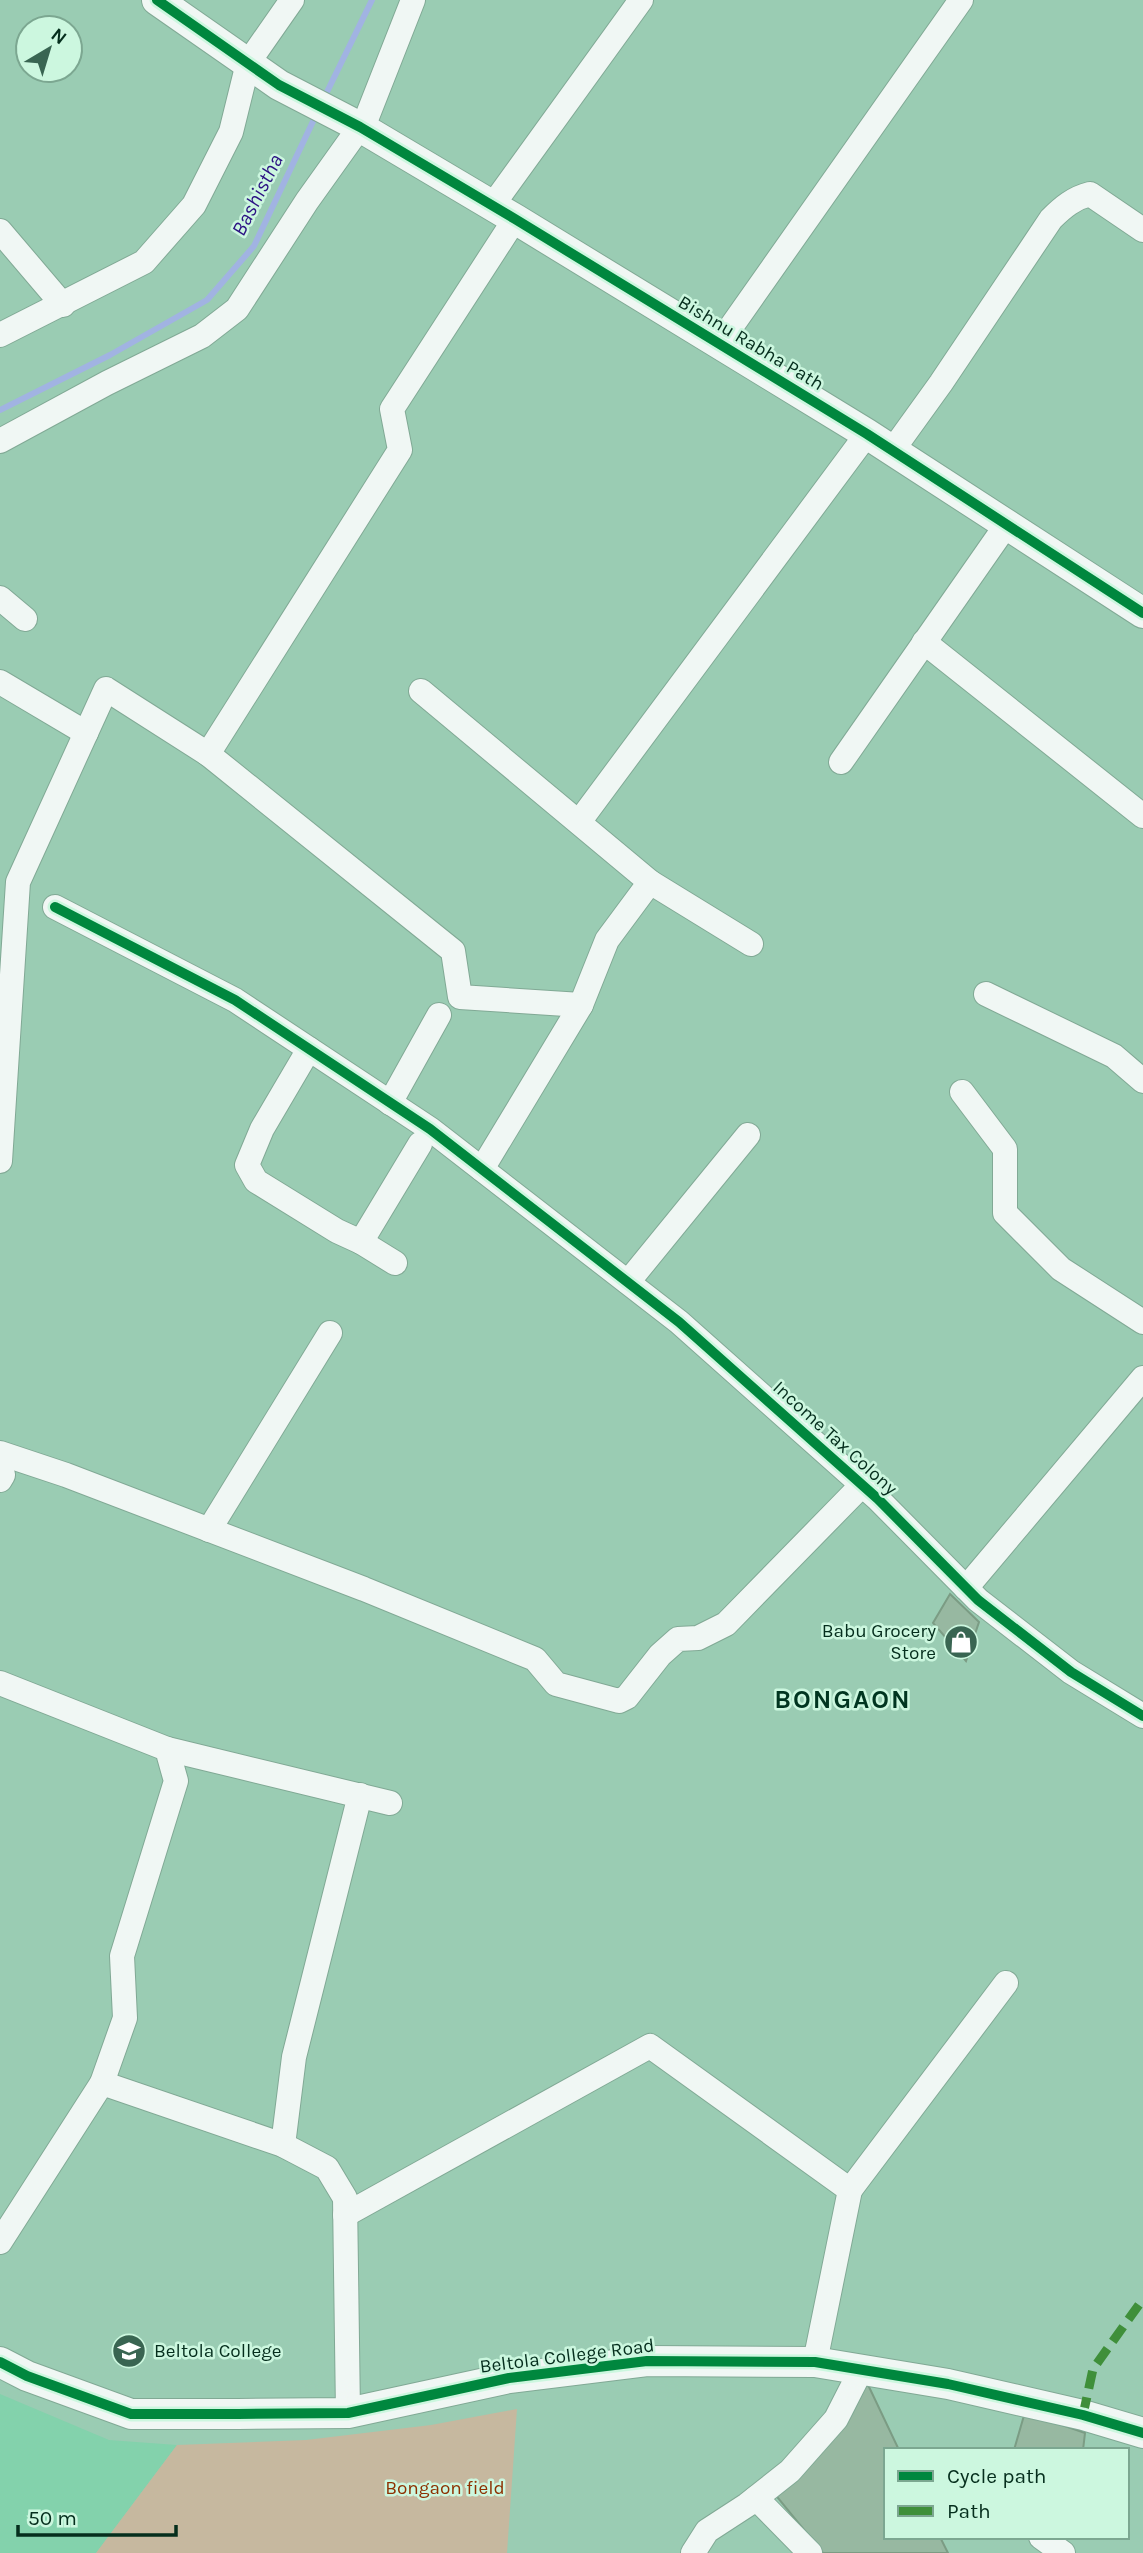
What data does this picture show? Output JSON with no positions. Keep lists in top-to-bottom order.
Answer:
{
  "streets": {
    "street": ["Bishnu Rabha Path", "Income Tax Colony", "Beltola College Road"]
  },
  "districts": ["BONGAON"],
  "water": ["Bashistha"],
  "parks": ["Bongaon field"],
  "places": {
    "shop": ["Babu Grocery Store"],
    "school or university": ["Beltola College"]
  },
  "legend": ["Cycle path", "Path"],
  "scale_bar": "50 m",
  "north": "top right"
}
